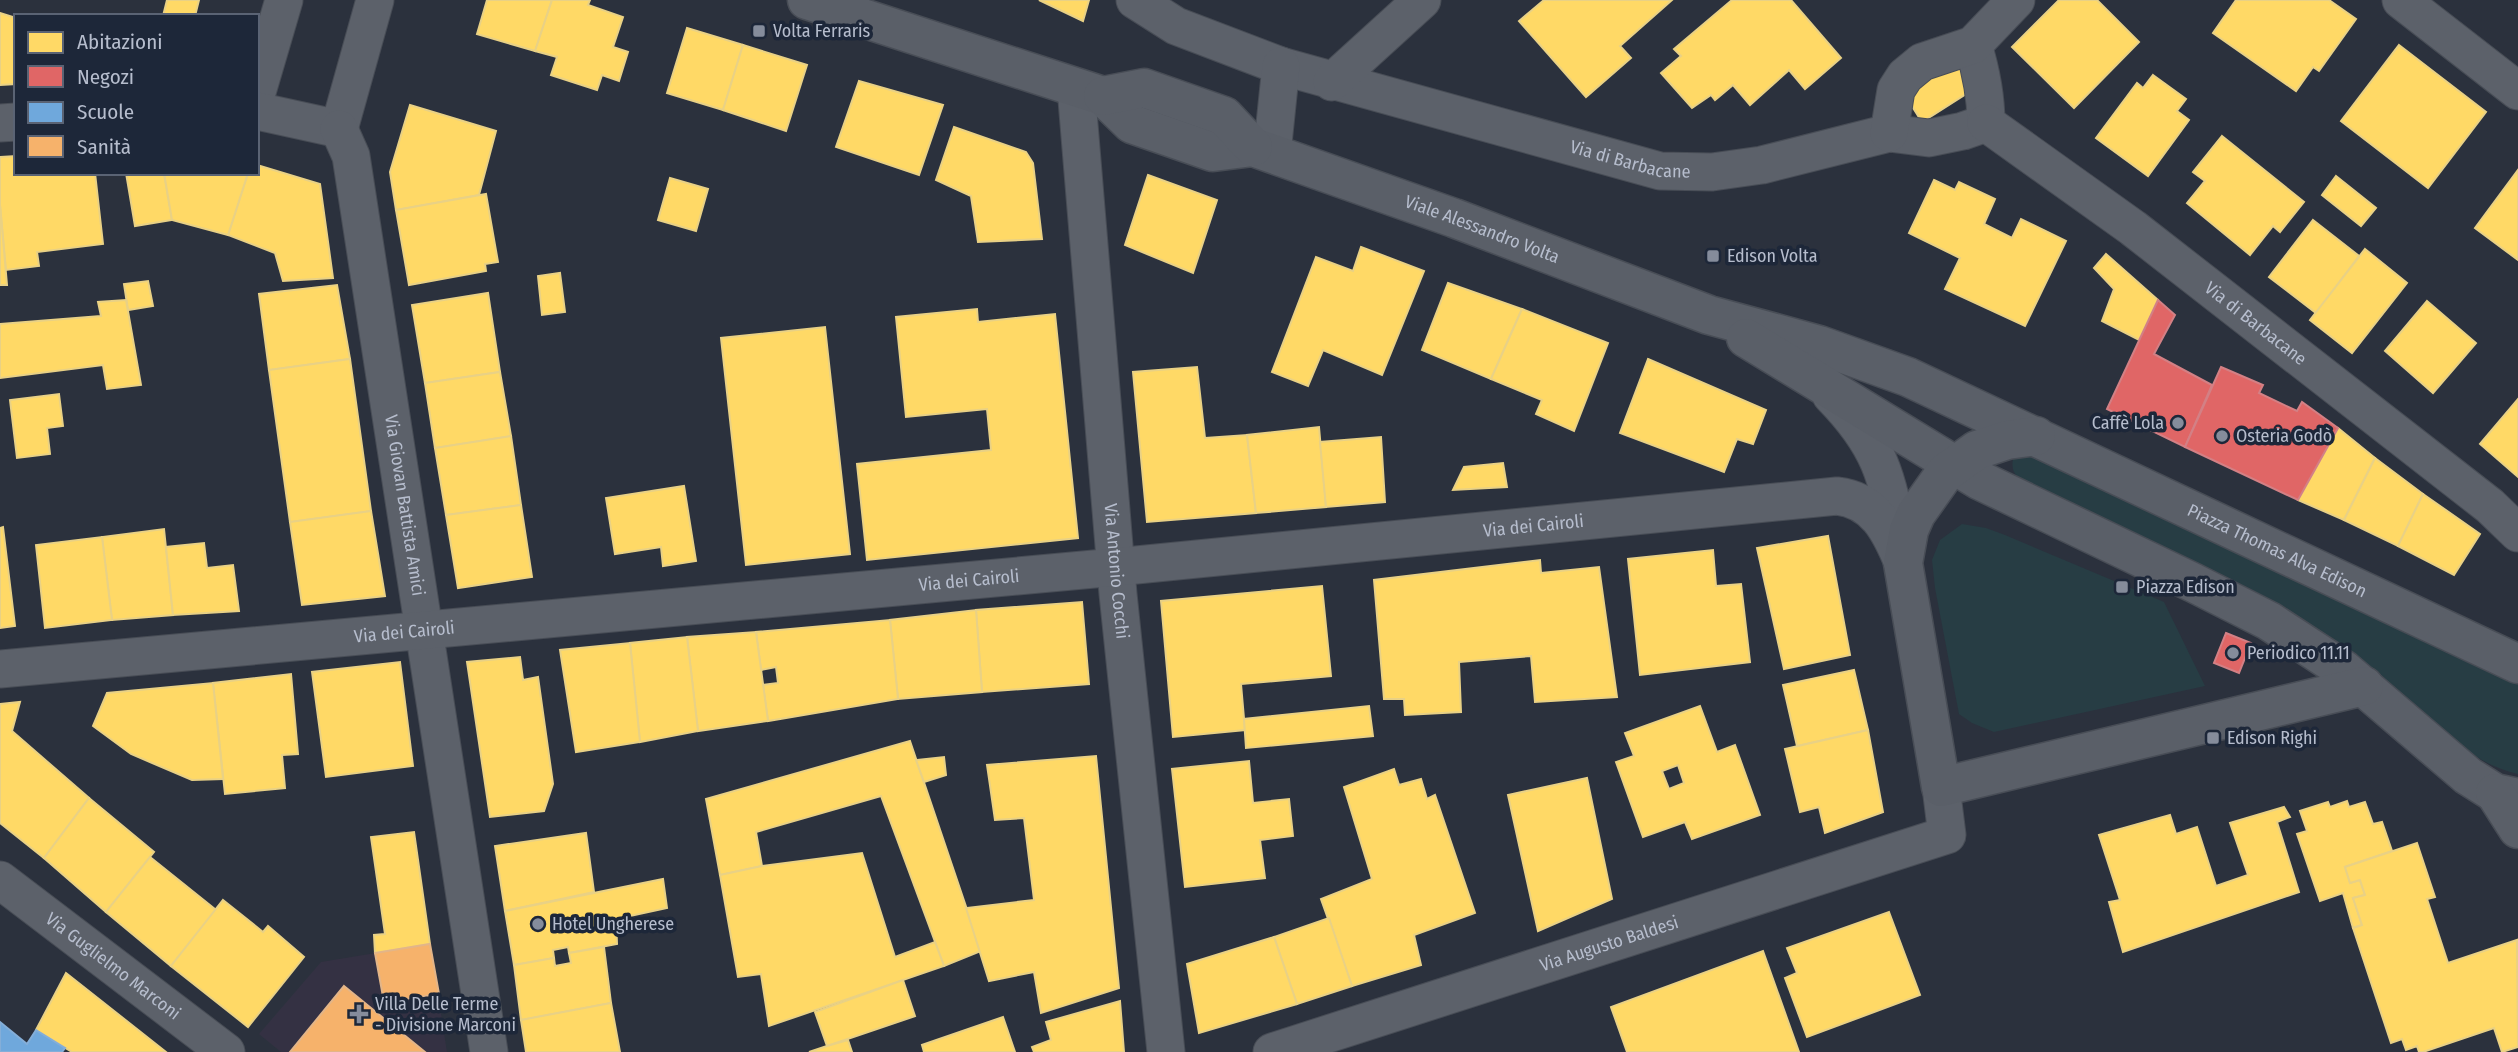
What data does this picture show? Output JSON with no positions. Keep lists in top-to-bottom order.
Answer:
{
  "streets": {
    "main road": ["Viale Alessandro Volta", "Piazza Thomas Alva Edison"],
    "street": [
      "Via di Barbacane",
      "Via Giovan Battista Amici",
      "Via dei Cairoli",
      "Via Antonio Cocchi",
      "Via Augusto Baldesi",
      "Via Guglielmo Marconi"
    ]
  },
  "crossings": [
    ["Viale Alessandro Volta", "Piazza Thomas Alva Edison"],
    ["Viale Alessandro Volta", "Via Antonio Cocchi"],
    ["Via Giovan Battista Amici", "Via dei Cairoli"],
    ["Via dei Cairoli", "Via Antonio Cocchi"]
  ],
  "places": {
    "transit": [
      "Volta Ferraris",
      "Edison Volta",
      "Piazza Edison",
      "Edison Righi"
    ],
    "other": [
      "Caffè Lola",
      "Osteria Godò",
      "Periodico 11.11",
      "Hotel Ungherese"
    ],
    "health": ["Villa Delle Terme - Divisione Marconi"]
  },
  "legend": [
    "Abitazioni",
    "Negozi",
    "Scuole",
    "Sanità"
  ]
}
